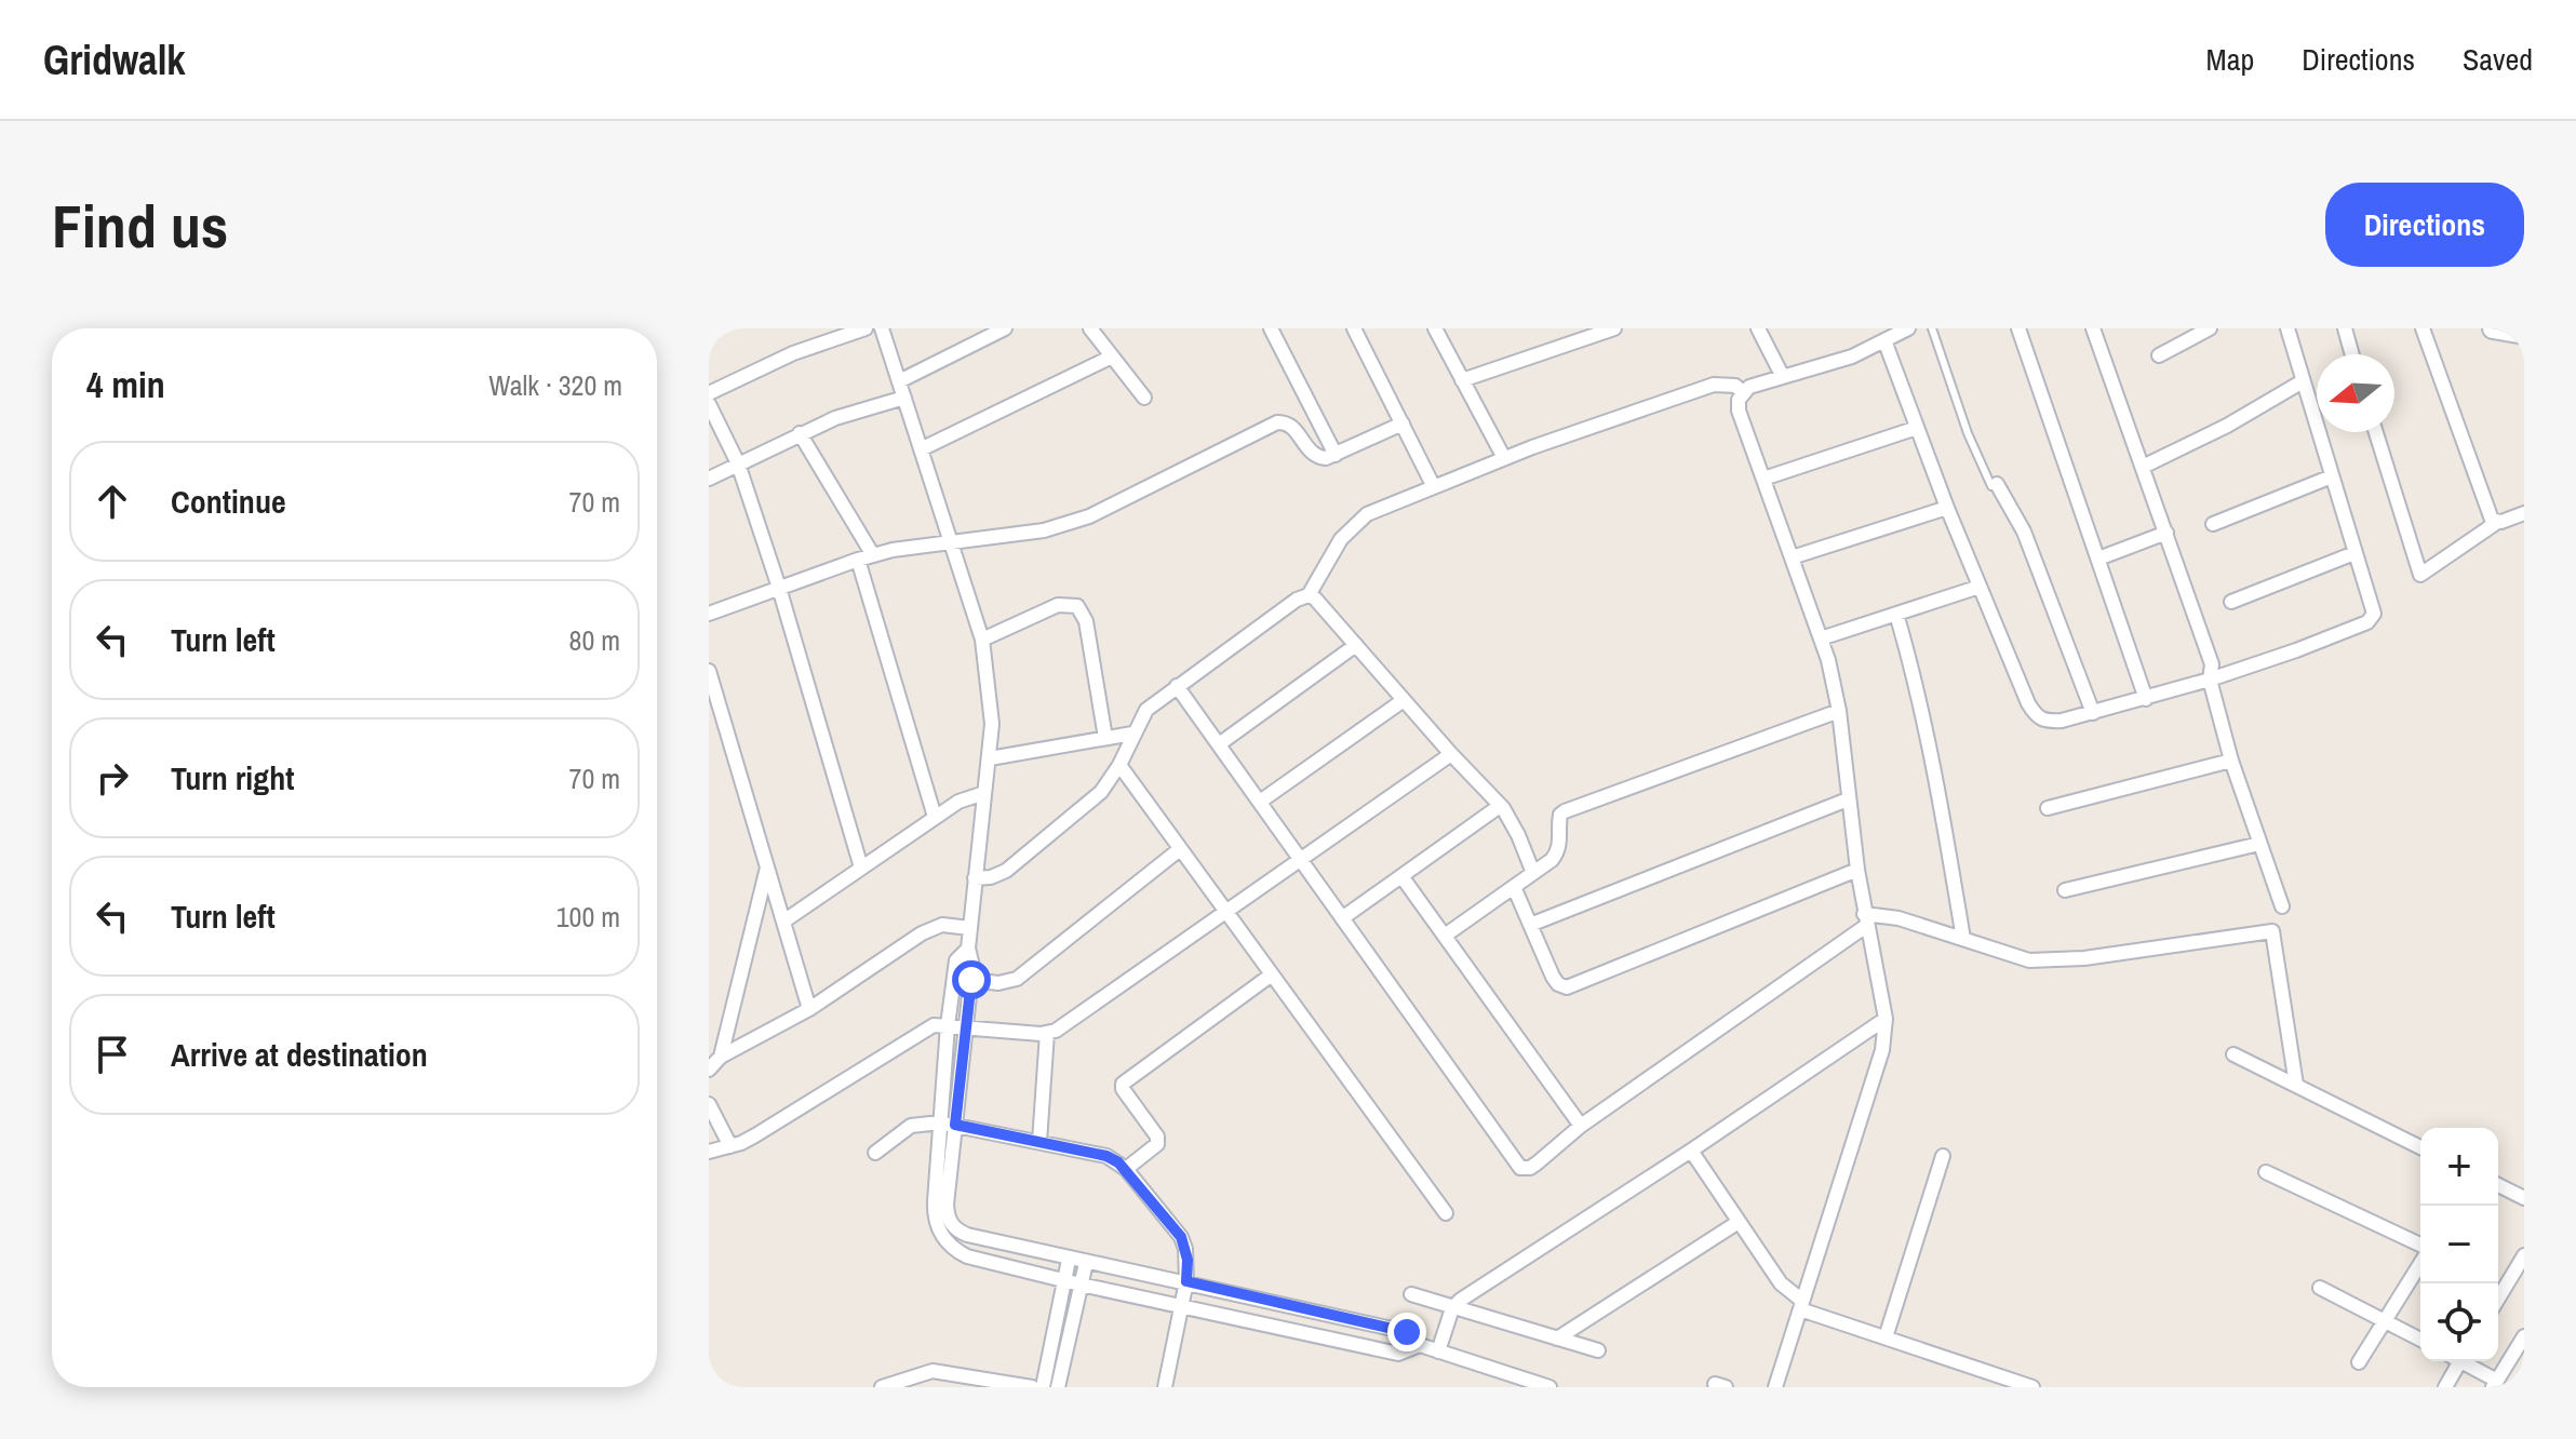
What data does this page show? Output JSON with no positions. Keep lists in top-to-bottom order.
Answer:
{
  "north": "left",
  "page": {
    "header": "Gridwalk",
    "nav": ["Map", "Directions", "Saved"],
    "buttons": "Directions",
    "title": "Find us",
    "heading": ["4 min", "Walk · 320 m"],
    "list": [
      ["Continue", "70 m"],
      ["Turn left", "80 m"],
      ["Turn right", "70 m"],
      ["Turn left", "100 m"],
      "Arrive at destination"
    ],
    "map_buttons": ["+", "−"]
  }
}
